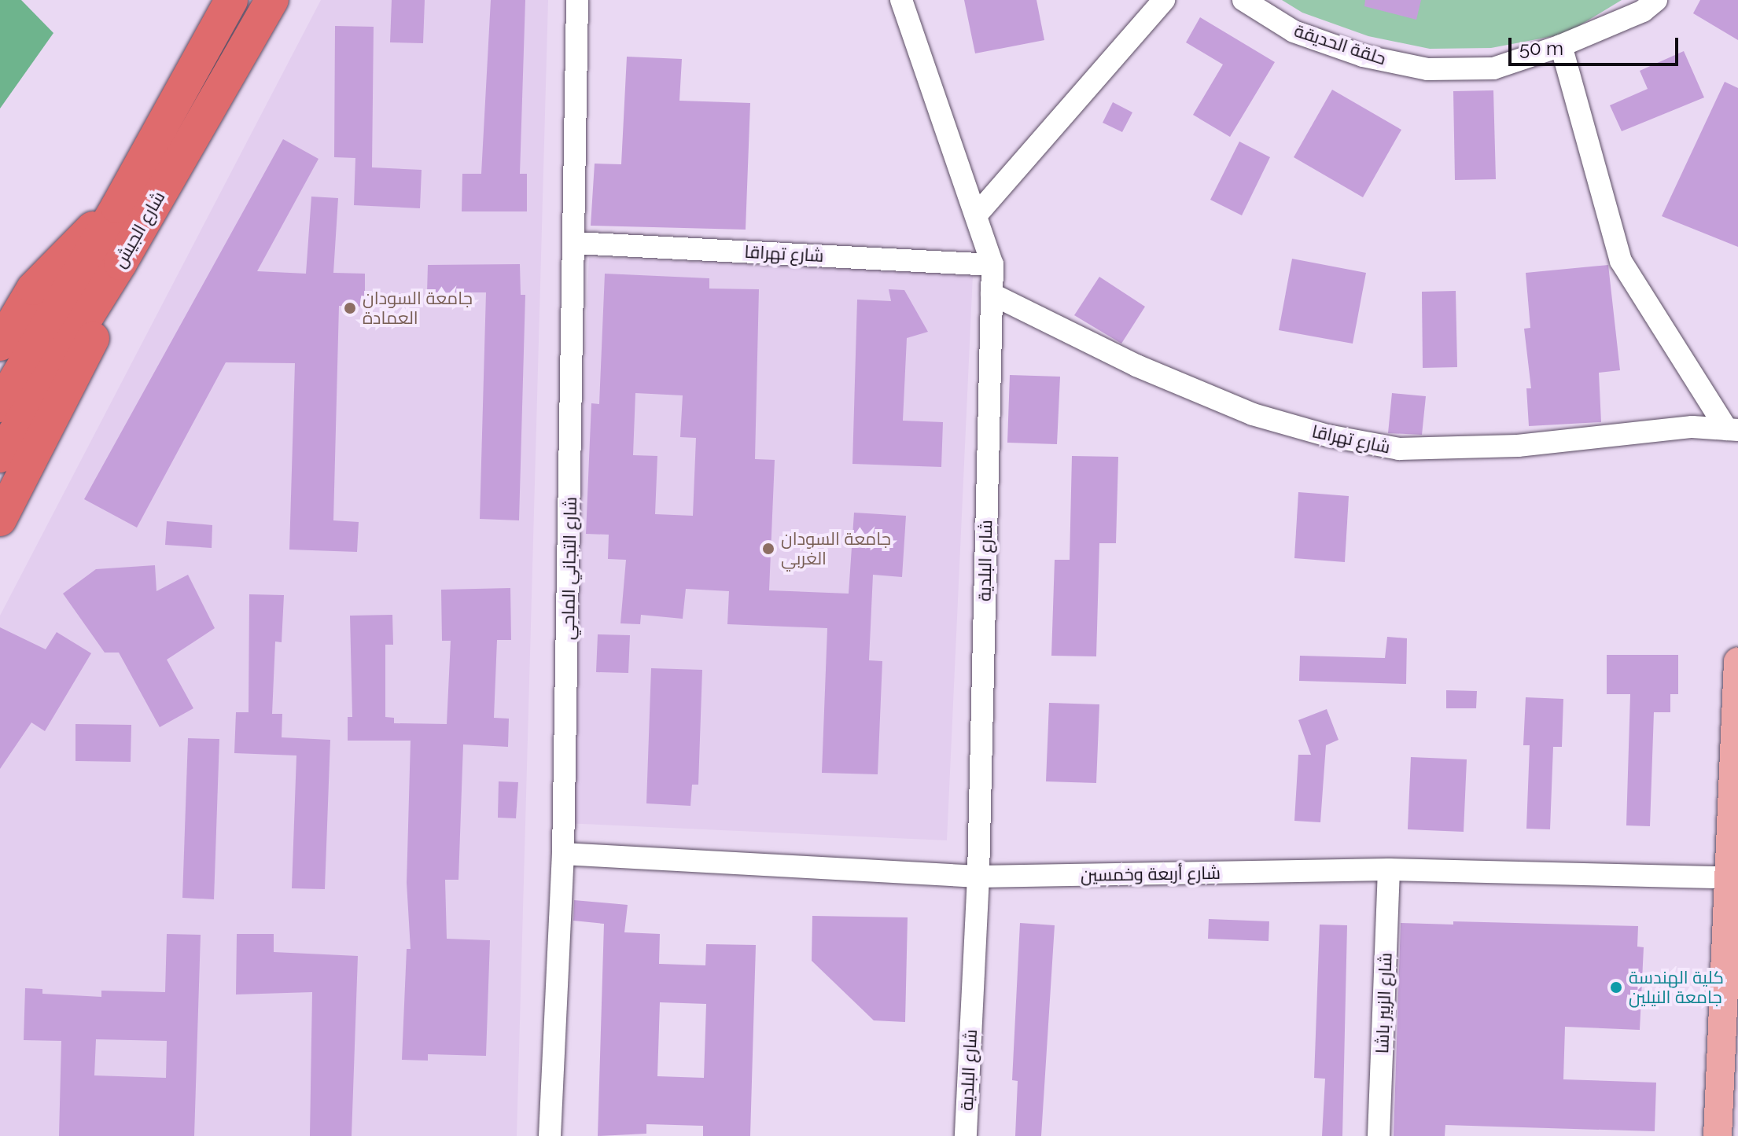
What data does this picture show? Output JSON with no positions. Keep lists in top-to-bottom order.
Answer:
{
  "streets": {
    "highway": ["شارع الجيش"],
    "street": [
      "حلقة الحديقة",
      "شارع تهراقا",
      "شارع البلدية",
      "شارع التجاني الماحي",
      "شارع أربعة وخمسين",
      "شارع الزبير باشا"
    ]
  },
  "crossings": [
    ["شارع تهراقا", "شارع البلدية"],
    ["شارع تهراقا", "شارع التجاني الماحي"],
    ["شارع البلدية", "شارع أربعة وخمسين"],
    ["شارع التجاني الماحي", "شارع أربعة وخمسين"],
    ["شارع أربعة وخمسين", "شارع الزبير باشا"]
  ],
  "places": ["جامعة السودان العمادة", "جامعة السودان الغربي", "كلية الهندسة جامعة النيلين"],
  "scale_bar": "50 m"
}
